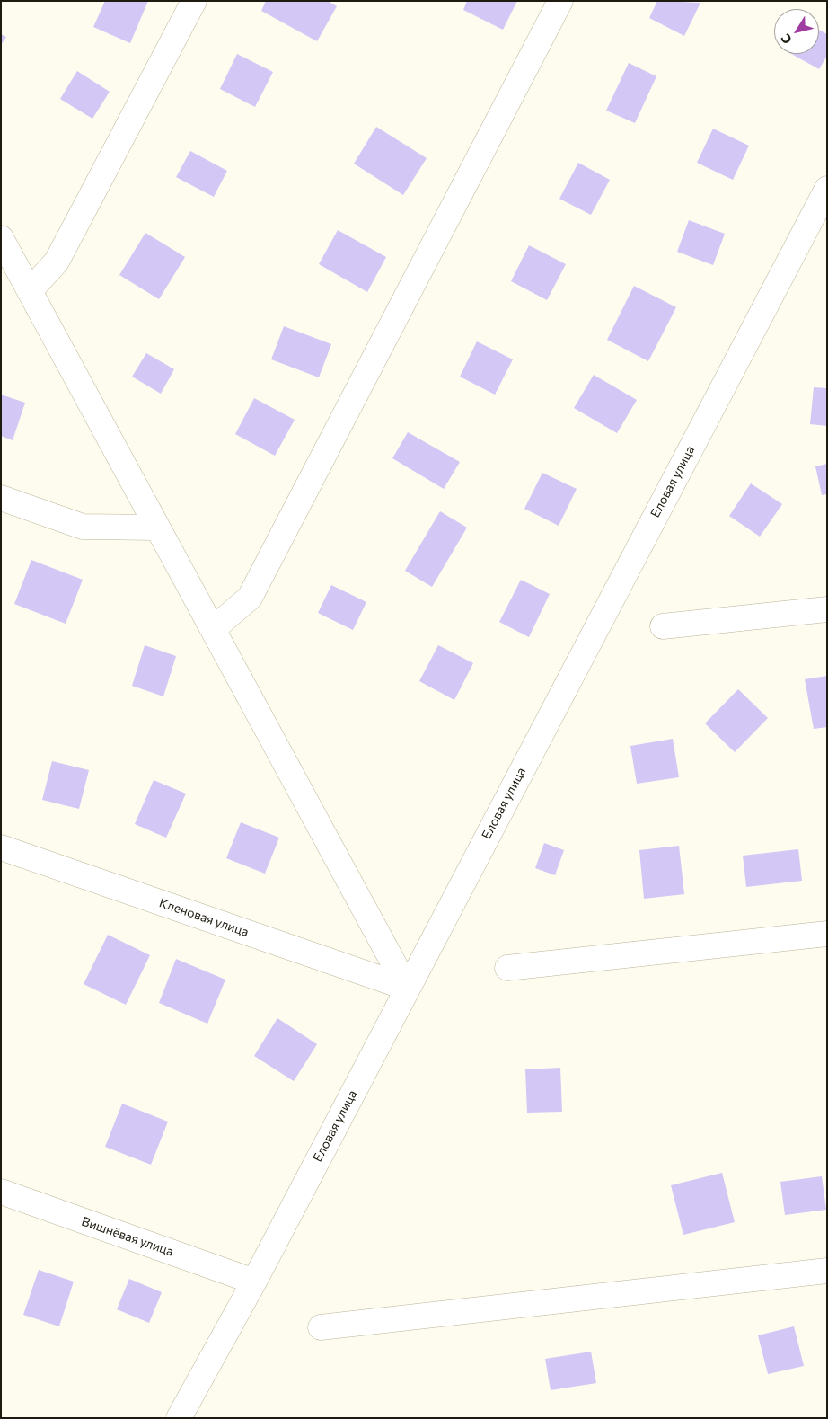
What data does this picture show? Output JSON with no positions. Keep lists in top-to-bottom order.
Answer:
{
  "streets": {
    "street": ["Еловая улица", "Кленовая улица", "Вишнёвая улица"]
  },
  "crossings": [
    ["Еловая улица", "Кленовая улица"],
    ["Еловая улица", "Вишнёвая улица"]
  ],
  "north": "bottom left"
}
